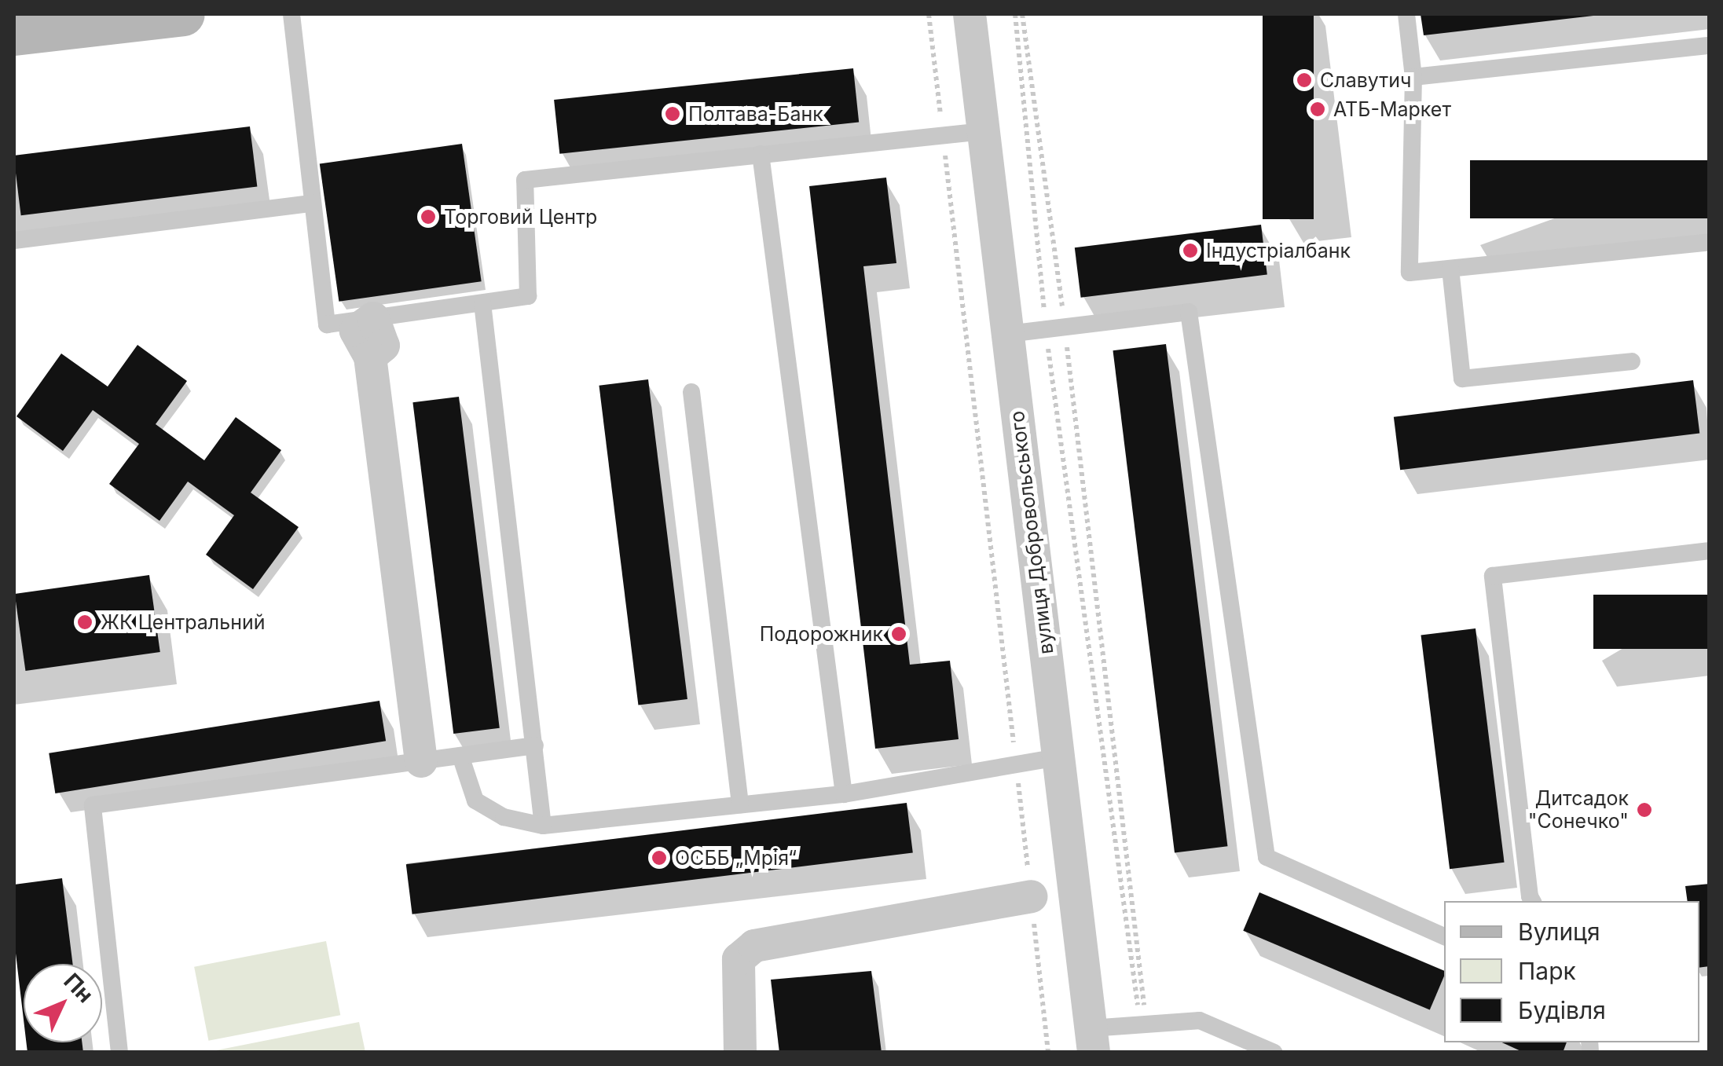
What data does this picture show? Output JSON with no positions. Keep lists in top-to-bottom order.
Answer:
{
  "streets": {
    "street": ["вулиця Добровольського"]
  },
  "places": [
    "Славутич",
    "АТБ-Маркет",
    "Полтава-Банк",
    "Торговий Центр",
    "Індустріалбанк",
    "ЖК Центральний",
    "Подорожник",
    "Дитсадок \"Сонечко\"",
    "ОСББ „Мрія“"
  ],
  "legend": ["Вулиця", "Парк", "Будівля"],
  "north": "top right"
}
